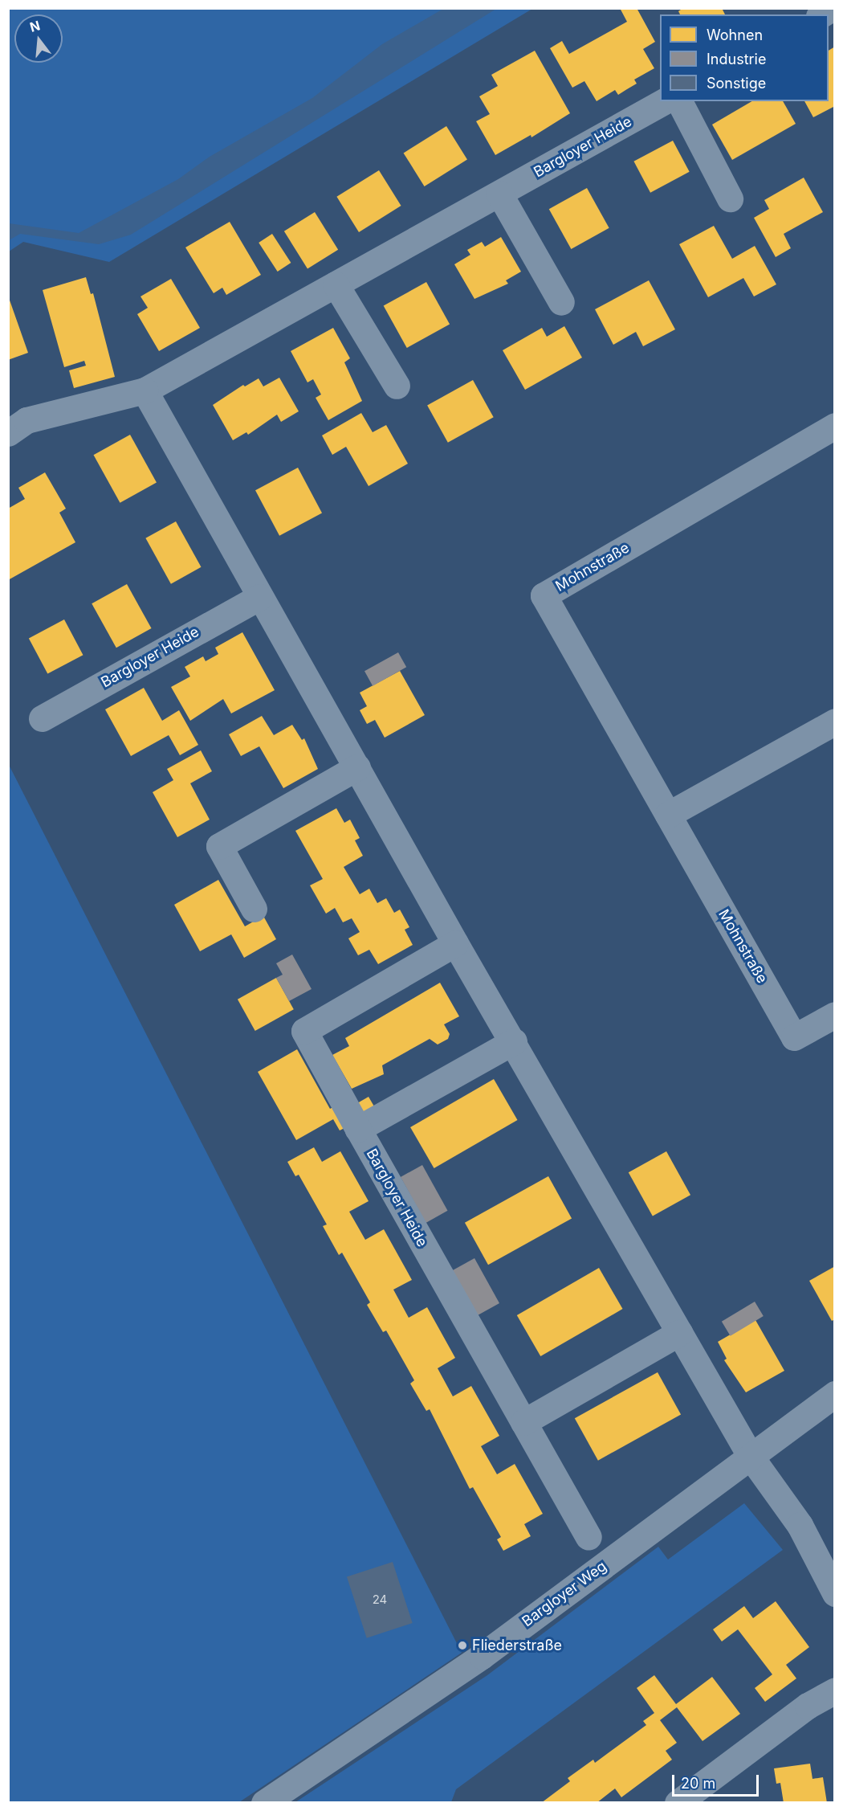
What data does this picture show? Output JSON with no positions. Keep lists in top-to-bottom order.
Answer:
{
  "streets": {
    "street": ["Bargloyer Heide", "Mohnstraße", "Bargloyer Weg"]
  },
  "places": ["Fliederstraße"],
  "house_numbers": ["24"],
  "legend": ["Wohnen", "Industrie", "Sonstige"],
  "scale_bar": "20 m",
  "north": "top"
}
